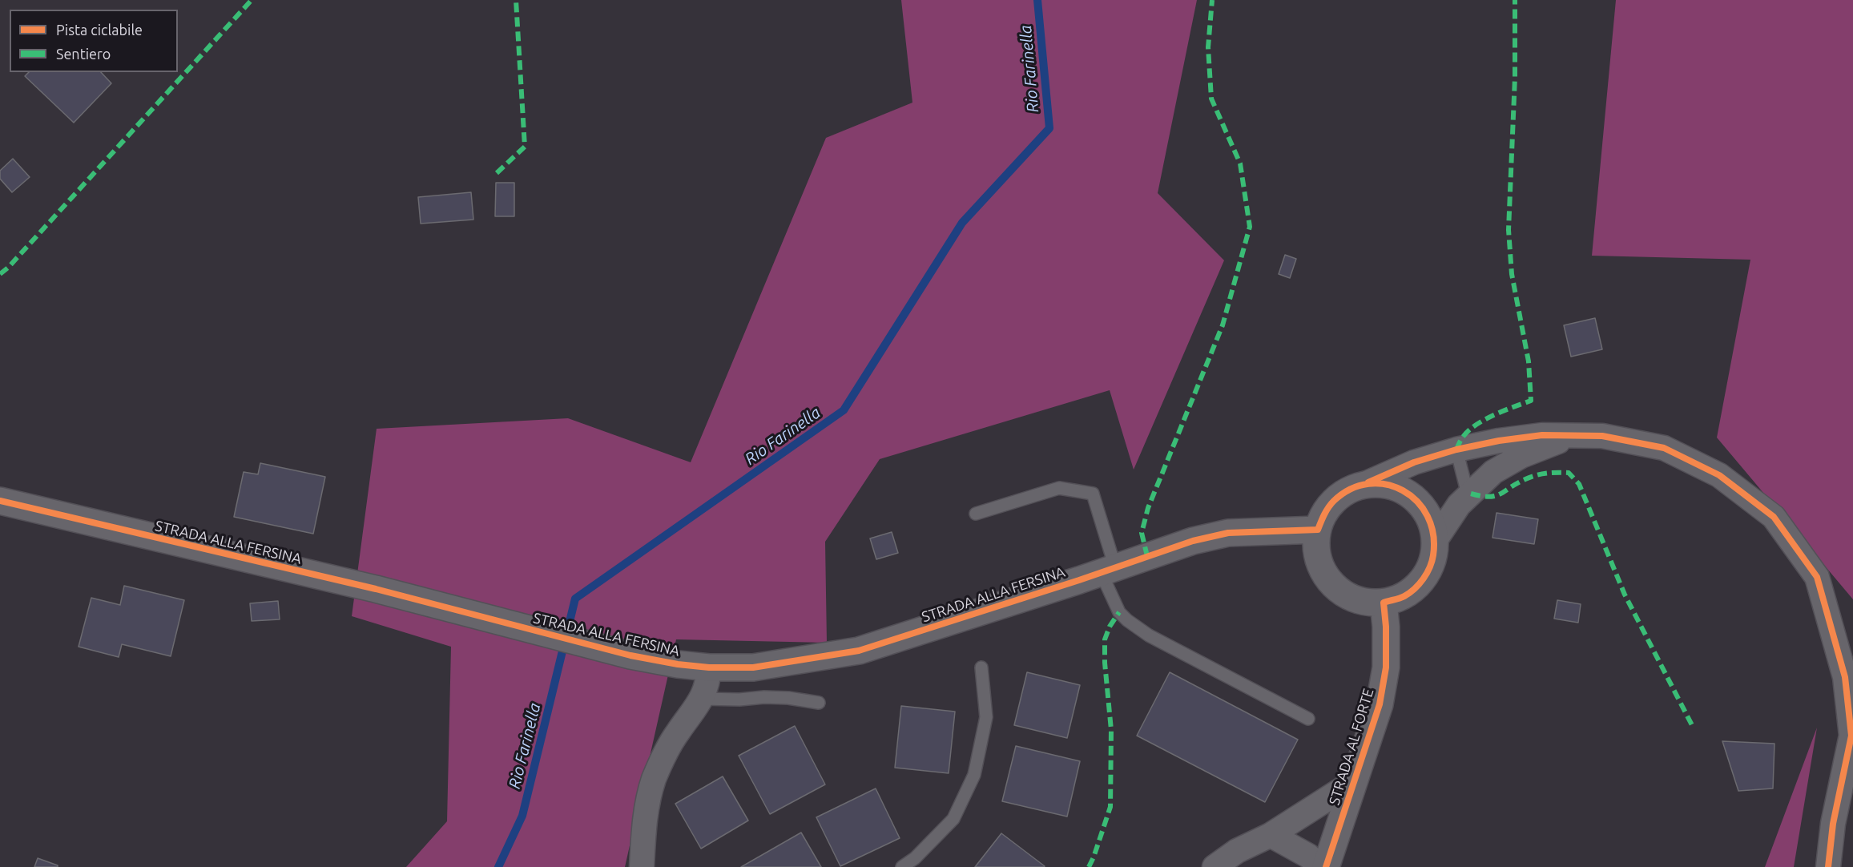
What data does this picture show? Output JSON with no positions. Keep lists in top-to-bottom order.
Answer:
{
  "streets": {
    "street": ["STRADA ALLA FERSINA", "STRADA AL FORTE"]
  },
  "crossings": [
    ["STRADA ALLA FERSINA", "STRADA AL FORTE"]
  ],
  "water": ["Rio Farinella"],
  "legend": ["Pista ciclabile", "Sentiero"]
}
